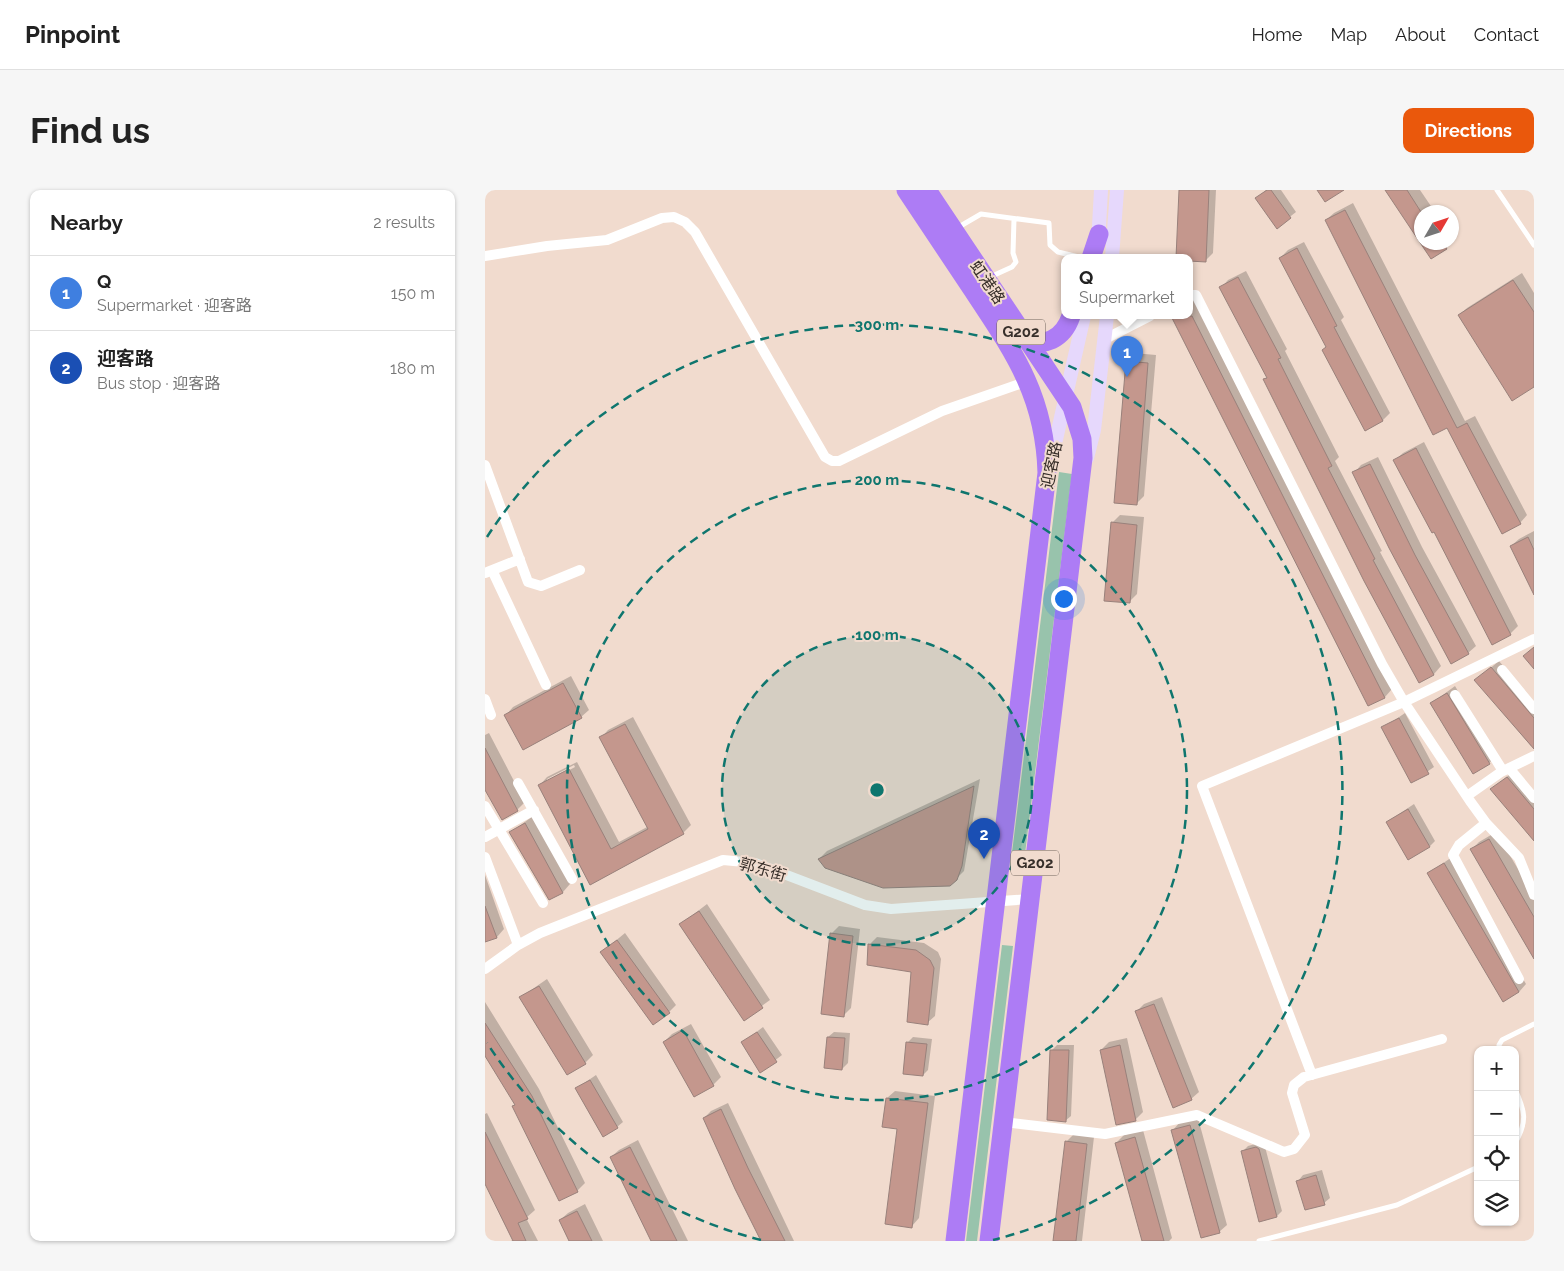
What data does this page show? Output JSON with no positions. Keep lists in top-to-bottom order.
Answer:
{
  "streets": {
    "highway": ["虹港路", "G202", "迎客路"],
    "street": ["郭东街"]
  },
  "crossings": [
    ["虹港路", "迎客路"],
    ["迎客路", "郭东街"]
  ],
  "north": "top right",
  "page": {
    "header": "Pinpoint",
    "nav": [
      "Home",
      "Map",
      "About",
      "Contact"
    ],
    "buttons": "Directions",
    "title": "Find us",
    "heading": ["Nearby", "2 results"],
    "popup": ["Q", "Supermarket"],
    "list": [
      {
        "mark": "1",
        "name": "Q",
        "note": "Supermarket · 迎客路",
        "value": "150 m"
      },
      {
        "mark": "2",
        "name": "迎客路",
        "note": "Bus stop · 迎客路",
        "value": "180 m"
      }
    ],
    "pins": ["1", "2"],
    "map_buttons": ["+", "−"]
  },
  "rings": ["300 m", "200 m", "100 m"]
}
